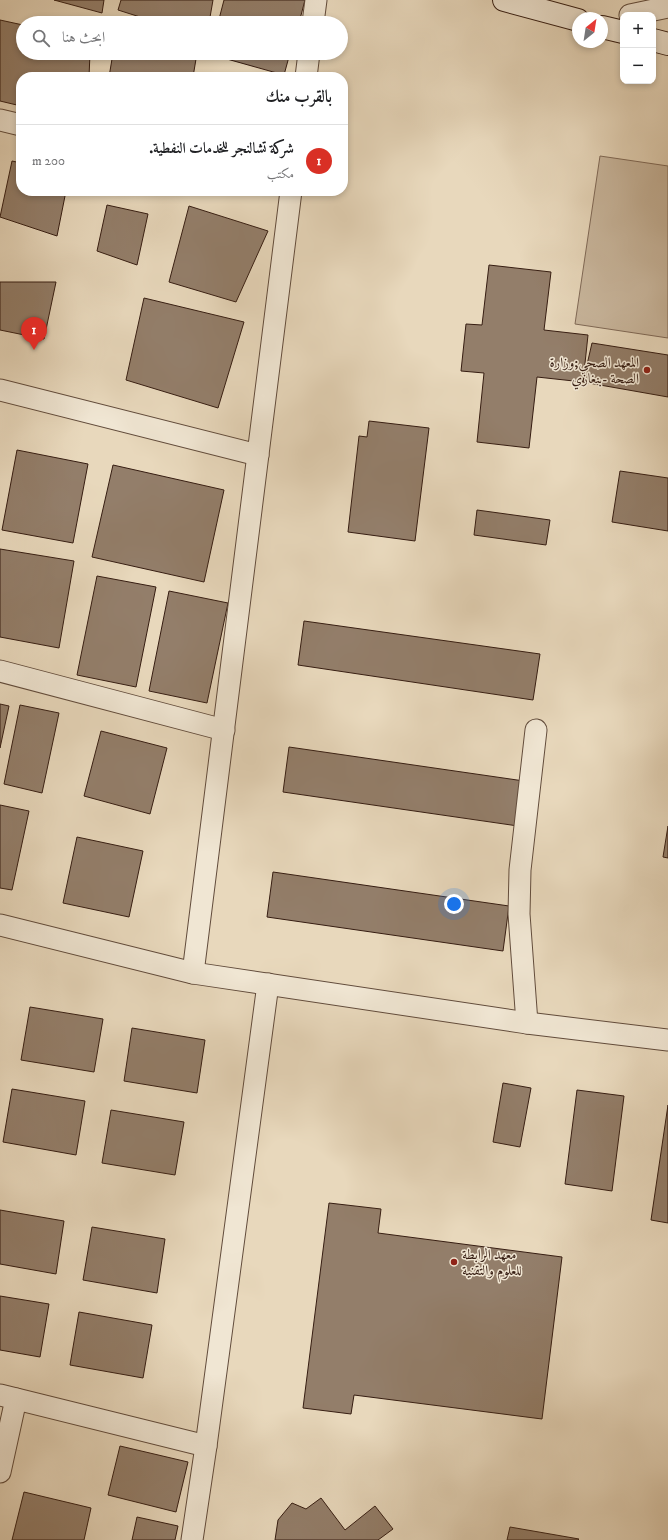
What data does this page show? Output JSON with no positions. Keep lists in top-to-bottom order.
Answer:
{
  "places": ["المعهد الصحي;وزارة الصحة -بنغازي", "معهد الرابطة للعلوم والتقنية"],
  "north": "top right",
  "page": {
    "map_buttons": ["+", "−"],
    "search": "ابحث هنا",
    "heading": "بالقرب منك",
    "list": [
      {
        "mark": "1",
        "name": "شركة تشالنجر للخدمات النفطية.",
        "note": "مكتب",
        "value": "200 m"
      }
    ],
    "pins": "1"
  }
}
